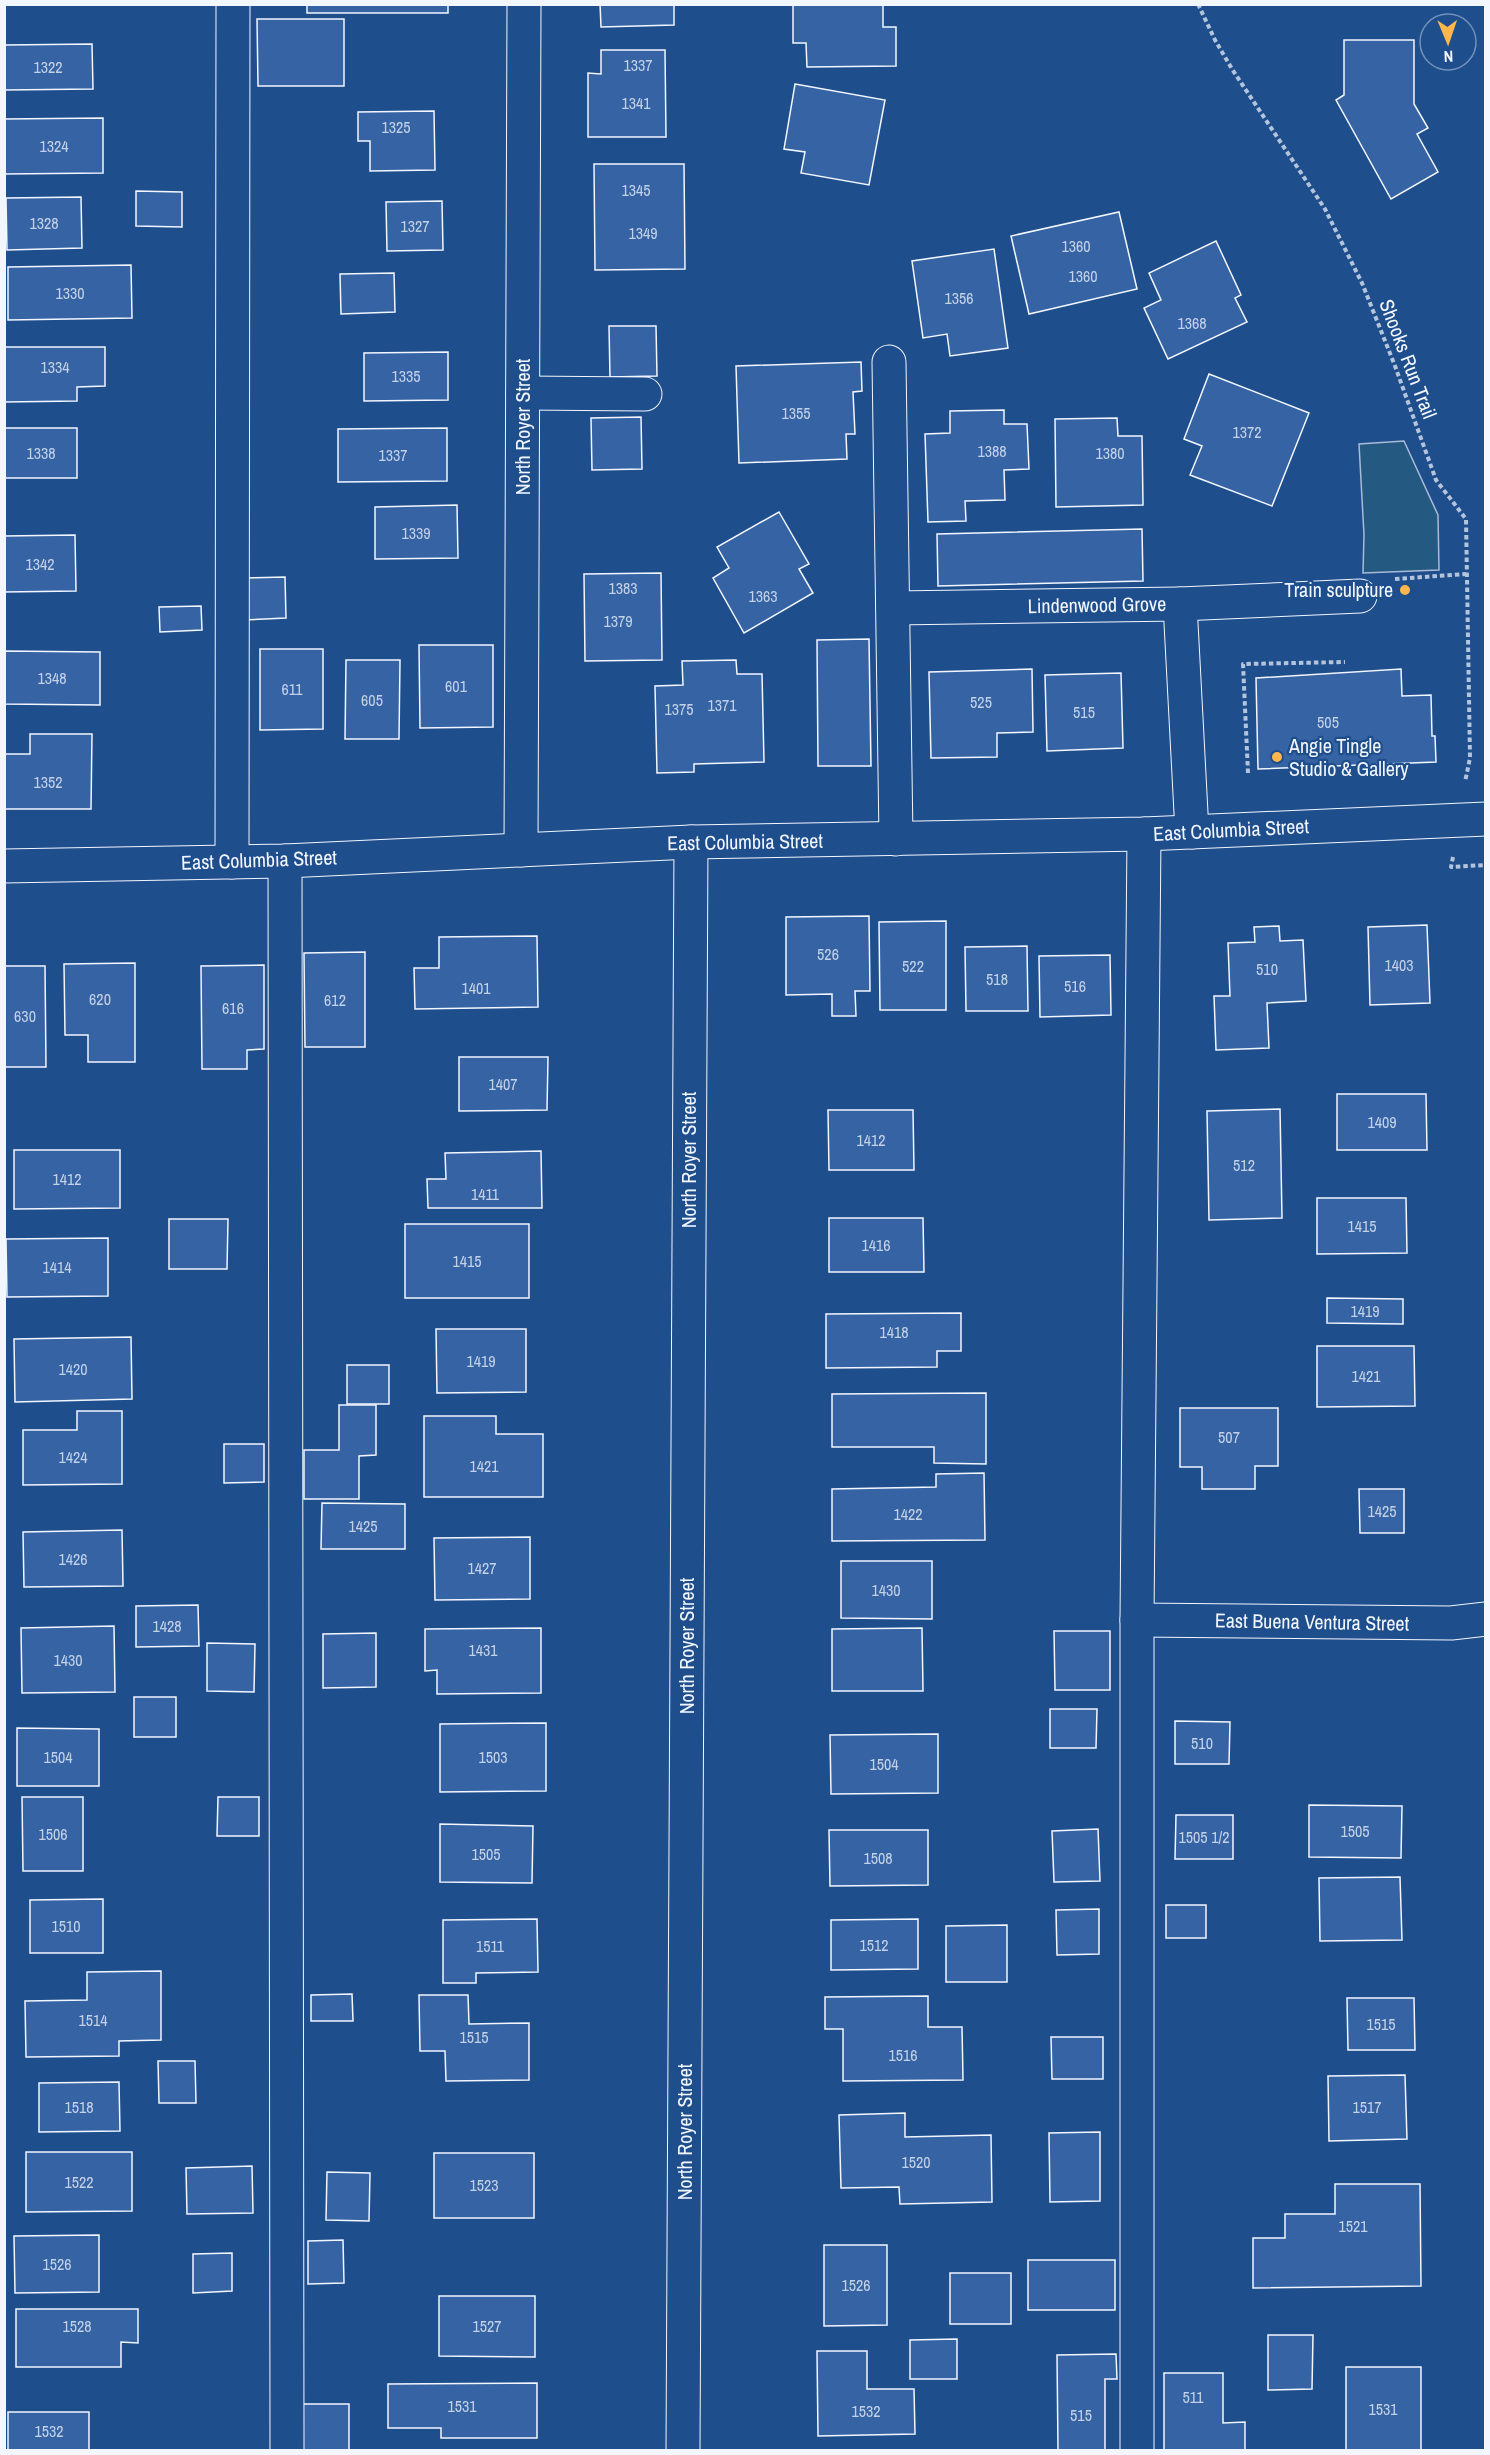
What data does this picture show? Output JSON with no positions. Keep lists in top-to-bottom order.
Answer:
{
  "streets": {
    "street": [
      "North Royer Street",
      "Lindenwood Grove",
      "East Columbia Street",
      "East Buena Ventura Street"
    ],
    "path": ["Shooks Run Trail"]
  },
  "crossings": [
    ["North Royer Street", "East Columbia Street"],
    ["Lindenwood Grove", "East Columbia Street"]
  ],
  "places": ["Train sculpture", "Angie Tingle Studio & Gallery"],
  "house_numbers": [
    "1337",
    "1322",
    "1341",
    "1325",
    "1324",
    "1345",
    "1328",
    "1327",
    "1349",
    "1360",
    "1360",
    "1330",
    "1356",
    "1368",
    "1334",
    "1335",
    "1355",
    "1372",
    "1388",
    "1338",
    "1380",
    "1337",
    "1339",
    "1342",
    "1383",
    "1363",
    "1379",
    "1348",
    "601",
    "611",
    "605",
    "525",
    "1371",
    "1375",
    "515",
    "505",
    "1352",
    "526",
    "1403",
    "522",
    "510",
    "518",
    "516",
    "1401",
    "620",
    "612",
    "616",
    "630",
    "1407",
    "1409",
    "1412",
    "512",
    "1412",
    "1411",
    "1415",
    "1416",
    "1415",
    "1414",
    "1419",
    "1418",
    "1419",
    "1420",
    "1421",
    "507",
    "1424",
    "1421",
    "1425",
    "1422",
    "1425",
    "1426",
    "1427",
    "1430",
    "1428",
    "1431",
    "1430",
    "510",
    "1504",
    "1503",
    "1504",
    "1505",
    "1506",
    "1505 1/2",
    "1505",
    "1508",
    "1510",
    "1512",
    "1511",
    "1514",
    "1515",
    "1515",
    "1516",
    "1518",
    "1517",
    "1520",
    "1522",
    "1523",
    "1521",
    "1526",
    "1526",
    "1528",
    "1527",
    "511",
    "1531",
    "1531",
    "1532",
    "515",
    "1532"
  ],
  "north": "bottom"
}
